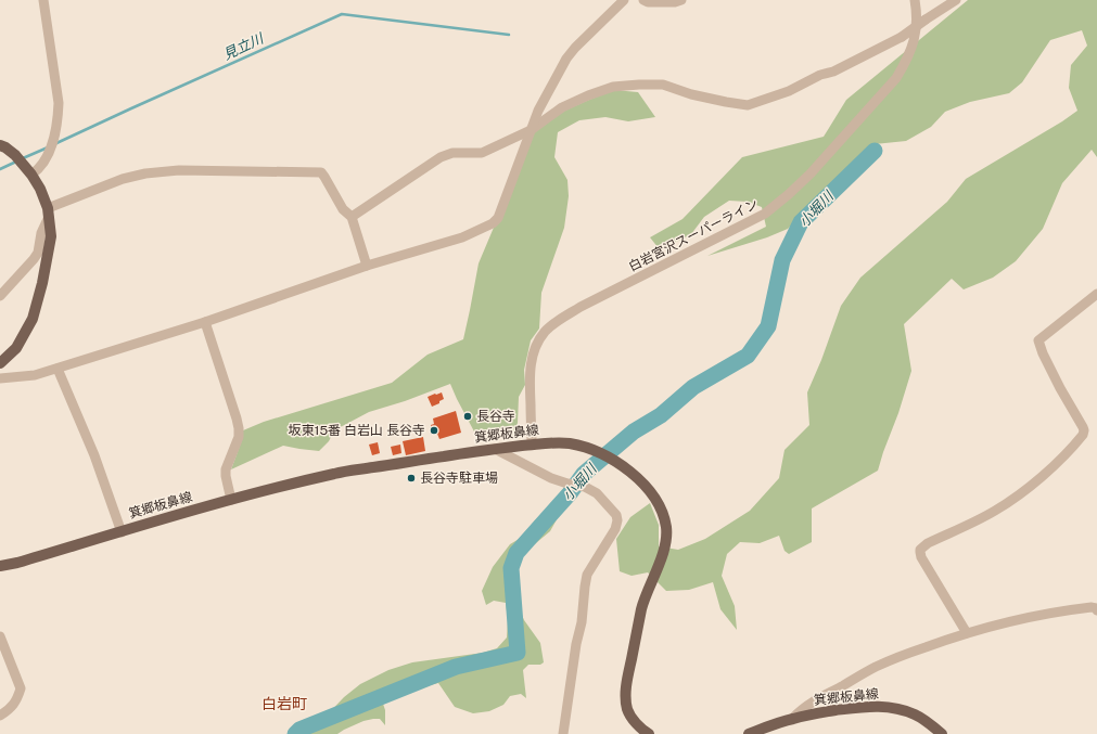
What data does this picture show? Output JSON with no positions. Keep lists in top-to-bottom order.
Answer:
{
  "streets": {
    "main road": ["箕郷板鼻線"],
    "street": ["白岩宮沢スーパーライン"]
  },
  "crossings": [
    ["白岩宮沢スーパーライン", "箕郷板鼻線"]
  ],
  "districts": ["白岩町"],
  "water": ["見立川", "小堀川"],
  "places": ["長谷寺", "坂東15番 白岩山 長谷寺", "長谷寺駐車場"]
}
